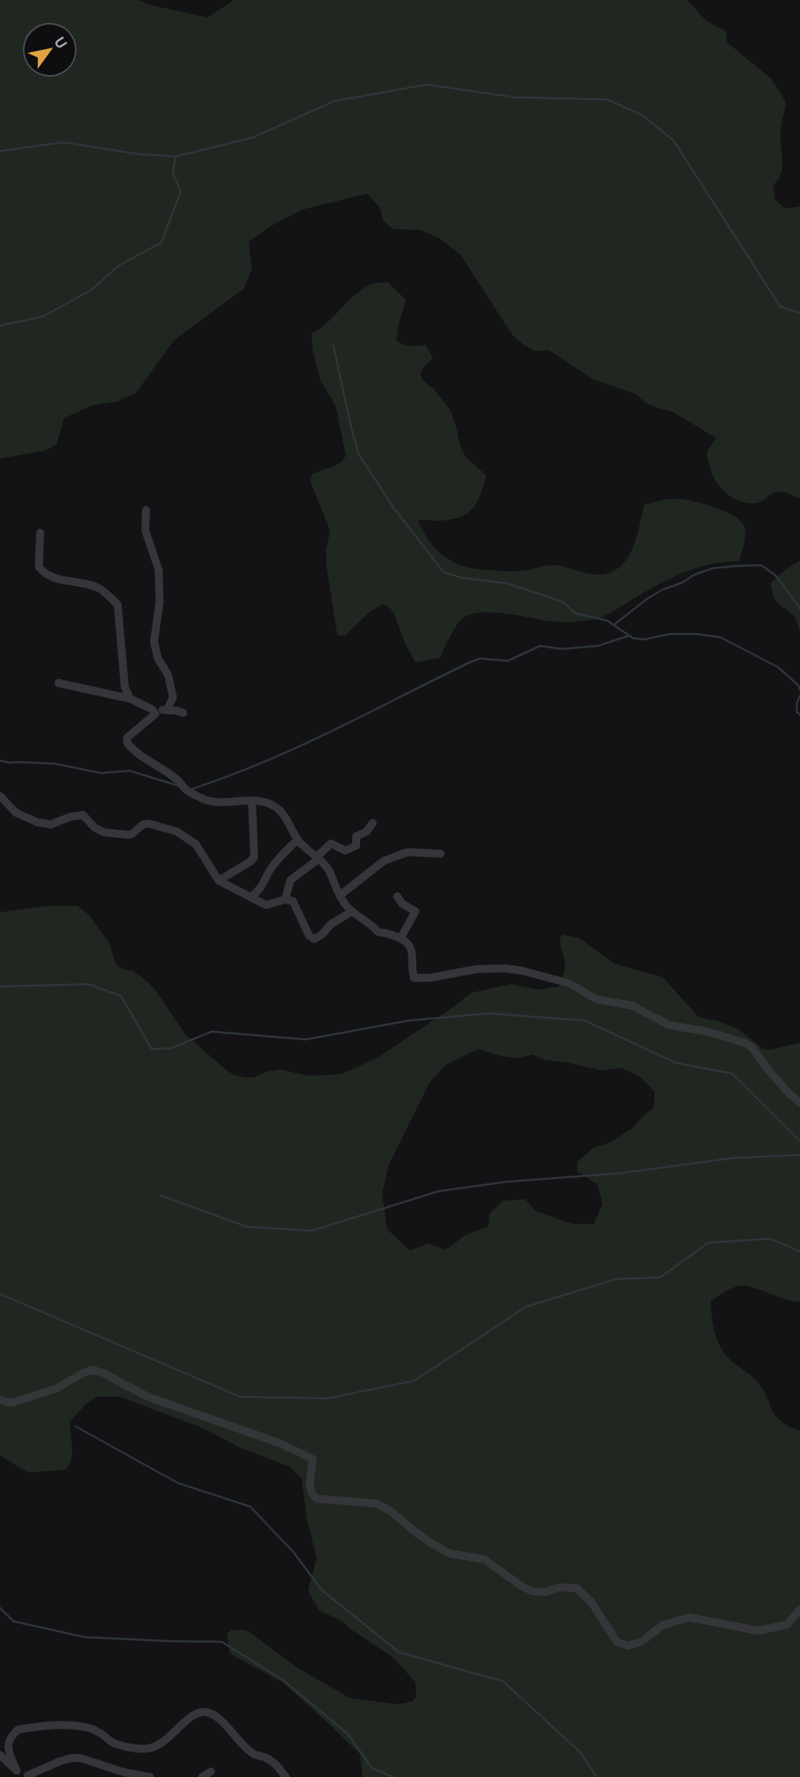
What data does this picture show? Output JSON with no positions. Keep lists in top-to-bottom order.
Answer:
{
  "north": "top right"
}
